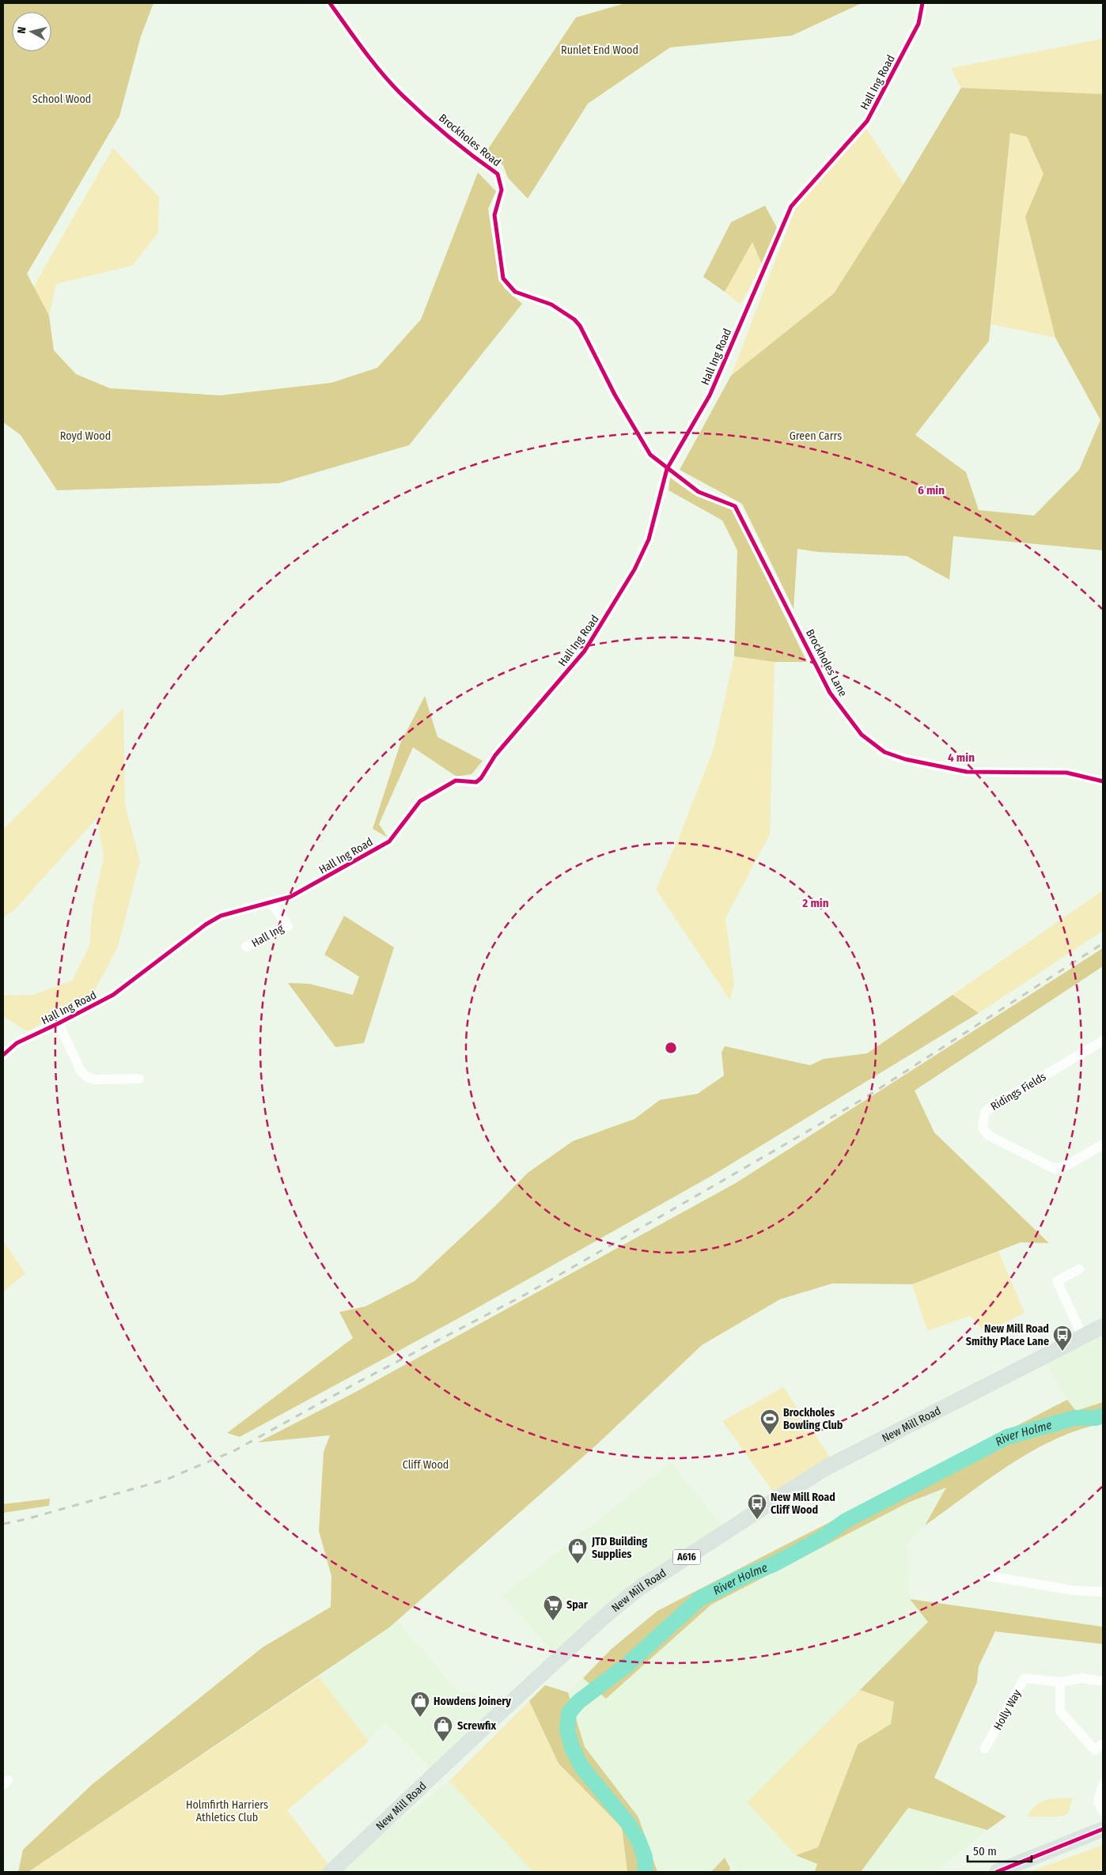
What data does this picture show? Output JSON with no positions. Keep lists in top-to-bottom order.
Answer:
{
  "streets": {
    "main road": ["New Mill Road", "A616"],
    "street": [
      "Hall Ing Road",
      "Brockholes Road",
      "Brockholes Lane",
      "Hall Ing",
      "Ridings Fields",
      "Holly Way"
    ]
  },
  "crossings": [
    ["Hall Ing Road", "Brockholes Road"],
    ["Hall Ing Road", "Brockholes Lane"],
    ["Hall Ing Road", "Hall Ing"],
    ["Brockholes Road", "Brockholes Lane"]
  ],
  "water": ["River Holme"],
  "parks": [
    "Runlet End Wood",
    "School Wood",
    "Royd Wood",
    "Green Carrs",
    "Cliff Wood",
    "Holmfirth Harriers Athletics Club"
  ],
  "places": {
    "bus stop": ["New Mill Road Smithy Place Lane", "New Mill Road Cliff Wood"],
    "sports": ["Brockholes Bowling Club"],
    "shop": ["JTD Building Supplies", "Howdens Joinery", "Screwfix"],
    "supermarket": ["Spar"]
  },
  "scale_bar": "50 m",
  "north": "left",
  "rings": ["6 min", "4 min", "2 min"]
}
